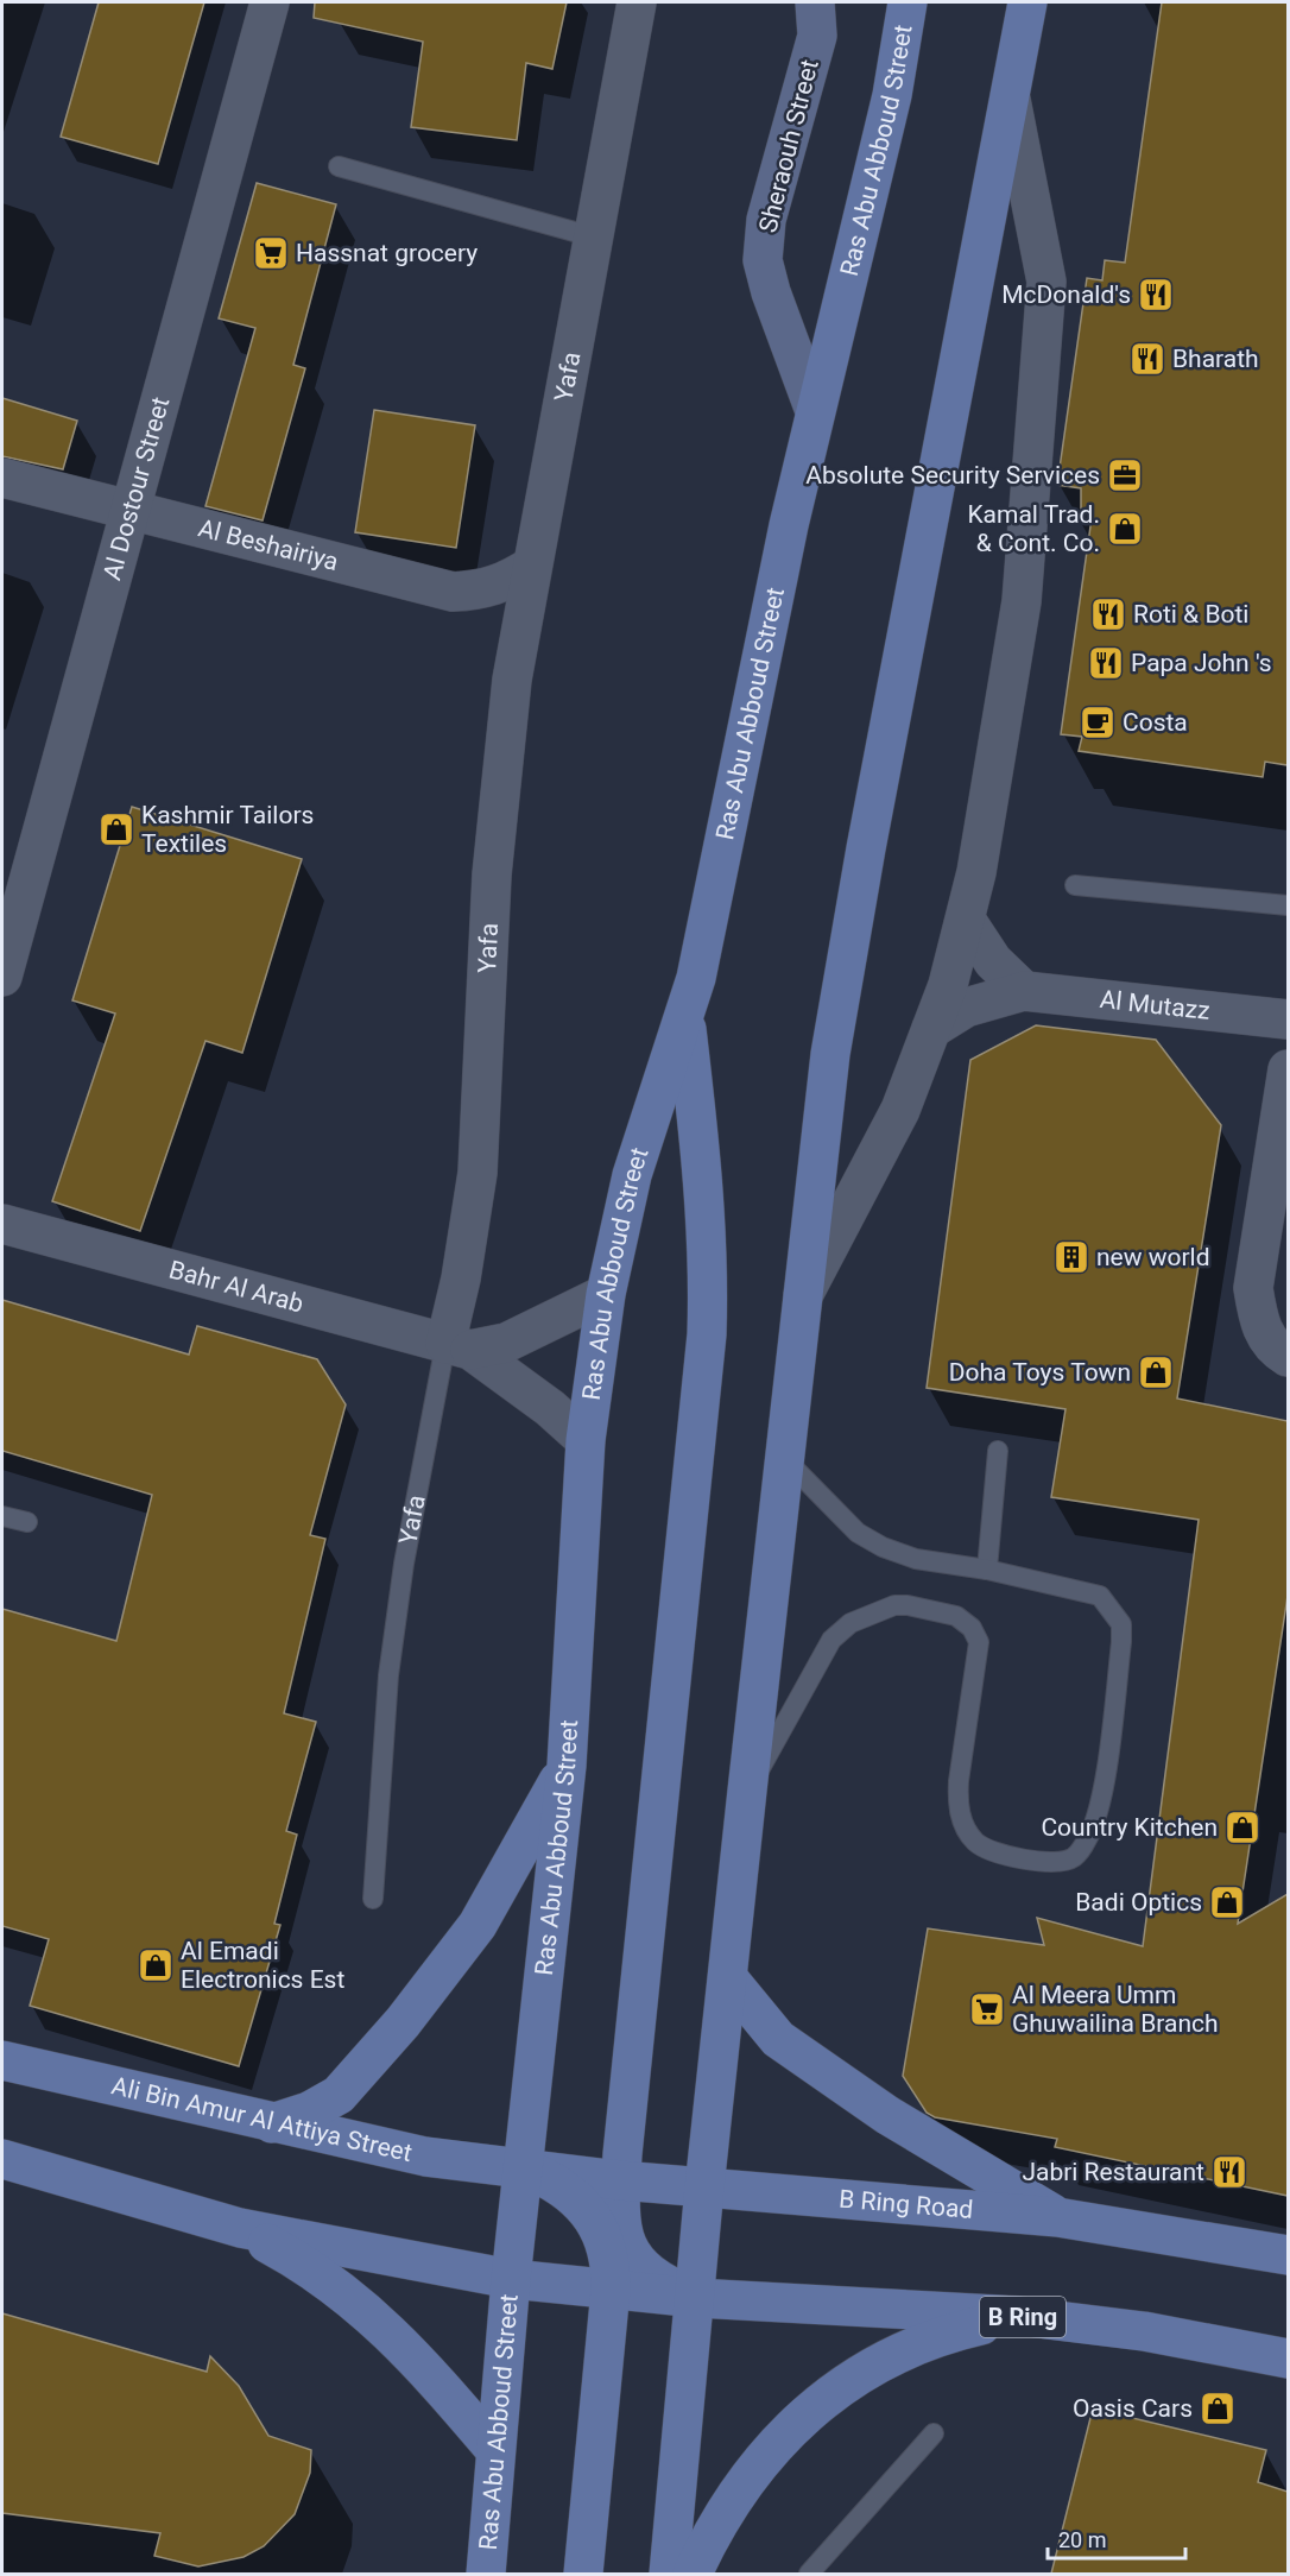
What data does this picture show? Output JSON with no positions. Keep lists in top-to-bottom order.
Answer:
{
  "streets": {
    "main road": [
      "Ras Abu Abboud Street",
      "Ali Bin Amur Al Attiya Street",
      "B Ring Road",
      "B Ring"
    ],
    "street": [
      "Sheraouh Street",
      "Yafa",
      "Al Dostour Street",
      "Al Beshairiya",
      "Al Mutazz",
      "Bahr Al Arab"
    ]
  },
  "crossings": [
    ["Sheraouh Street", "Ras Abu Abboud Street"],
    ["Ras Abu Abboud Street", "Bahr Al Arab"],
    ["Ras Abu Abboud Street", "Ali Bin Amur Al Attiya Street"],
    ["Ras Abu Abboud Street", "B Ring Road"],
    ["Ras Abu Abboud Street", "B Ring"],
    ["Yafa", "Al Beshairiya"],
    ["Yafa", "Bahr Al Arab"],
    ["Al Dostour Street", "Al Beshairiya"],
    ["Ali Bin Amur Al Attiya Street", "B Ring Road"]
  ],
  "places": {
    "supermarket": ["Hassnat grocery", "Al Meera Umm Ghuwailina Branch"],
    "restaurant": [
      "McDonald's",
      "Bharath",
      "Roti & Boti",
      "Papa John 's",
      "Jabri Restaurant"
    ],
    "office": ["Absolute Security Services"],
    "shop": [
      "Kamal Trad. & Cont. Co.",
      "Kashmir Tailors Textiles",
      "Doha Toys Town",
      "Country Kitchen",
      "Badi Optics",
      "Al Emadi Electronics Est",
      "Oasis Cars"
    ],
    "cafe": ["Costa"],
    "building": ["new world"]
  },
  "scale_bar": "20 m"
}
